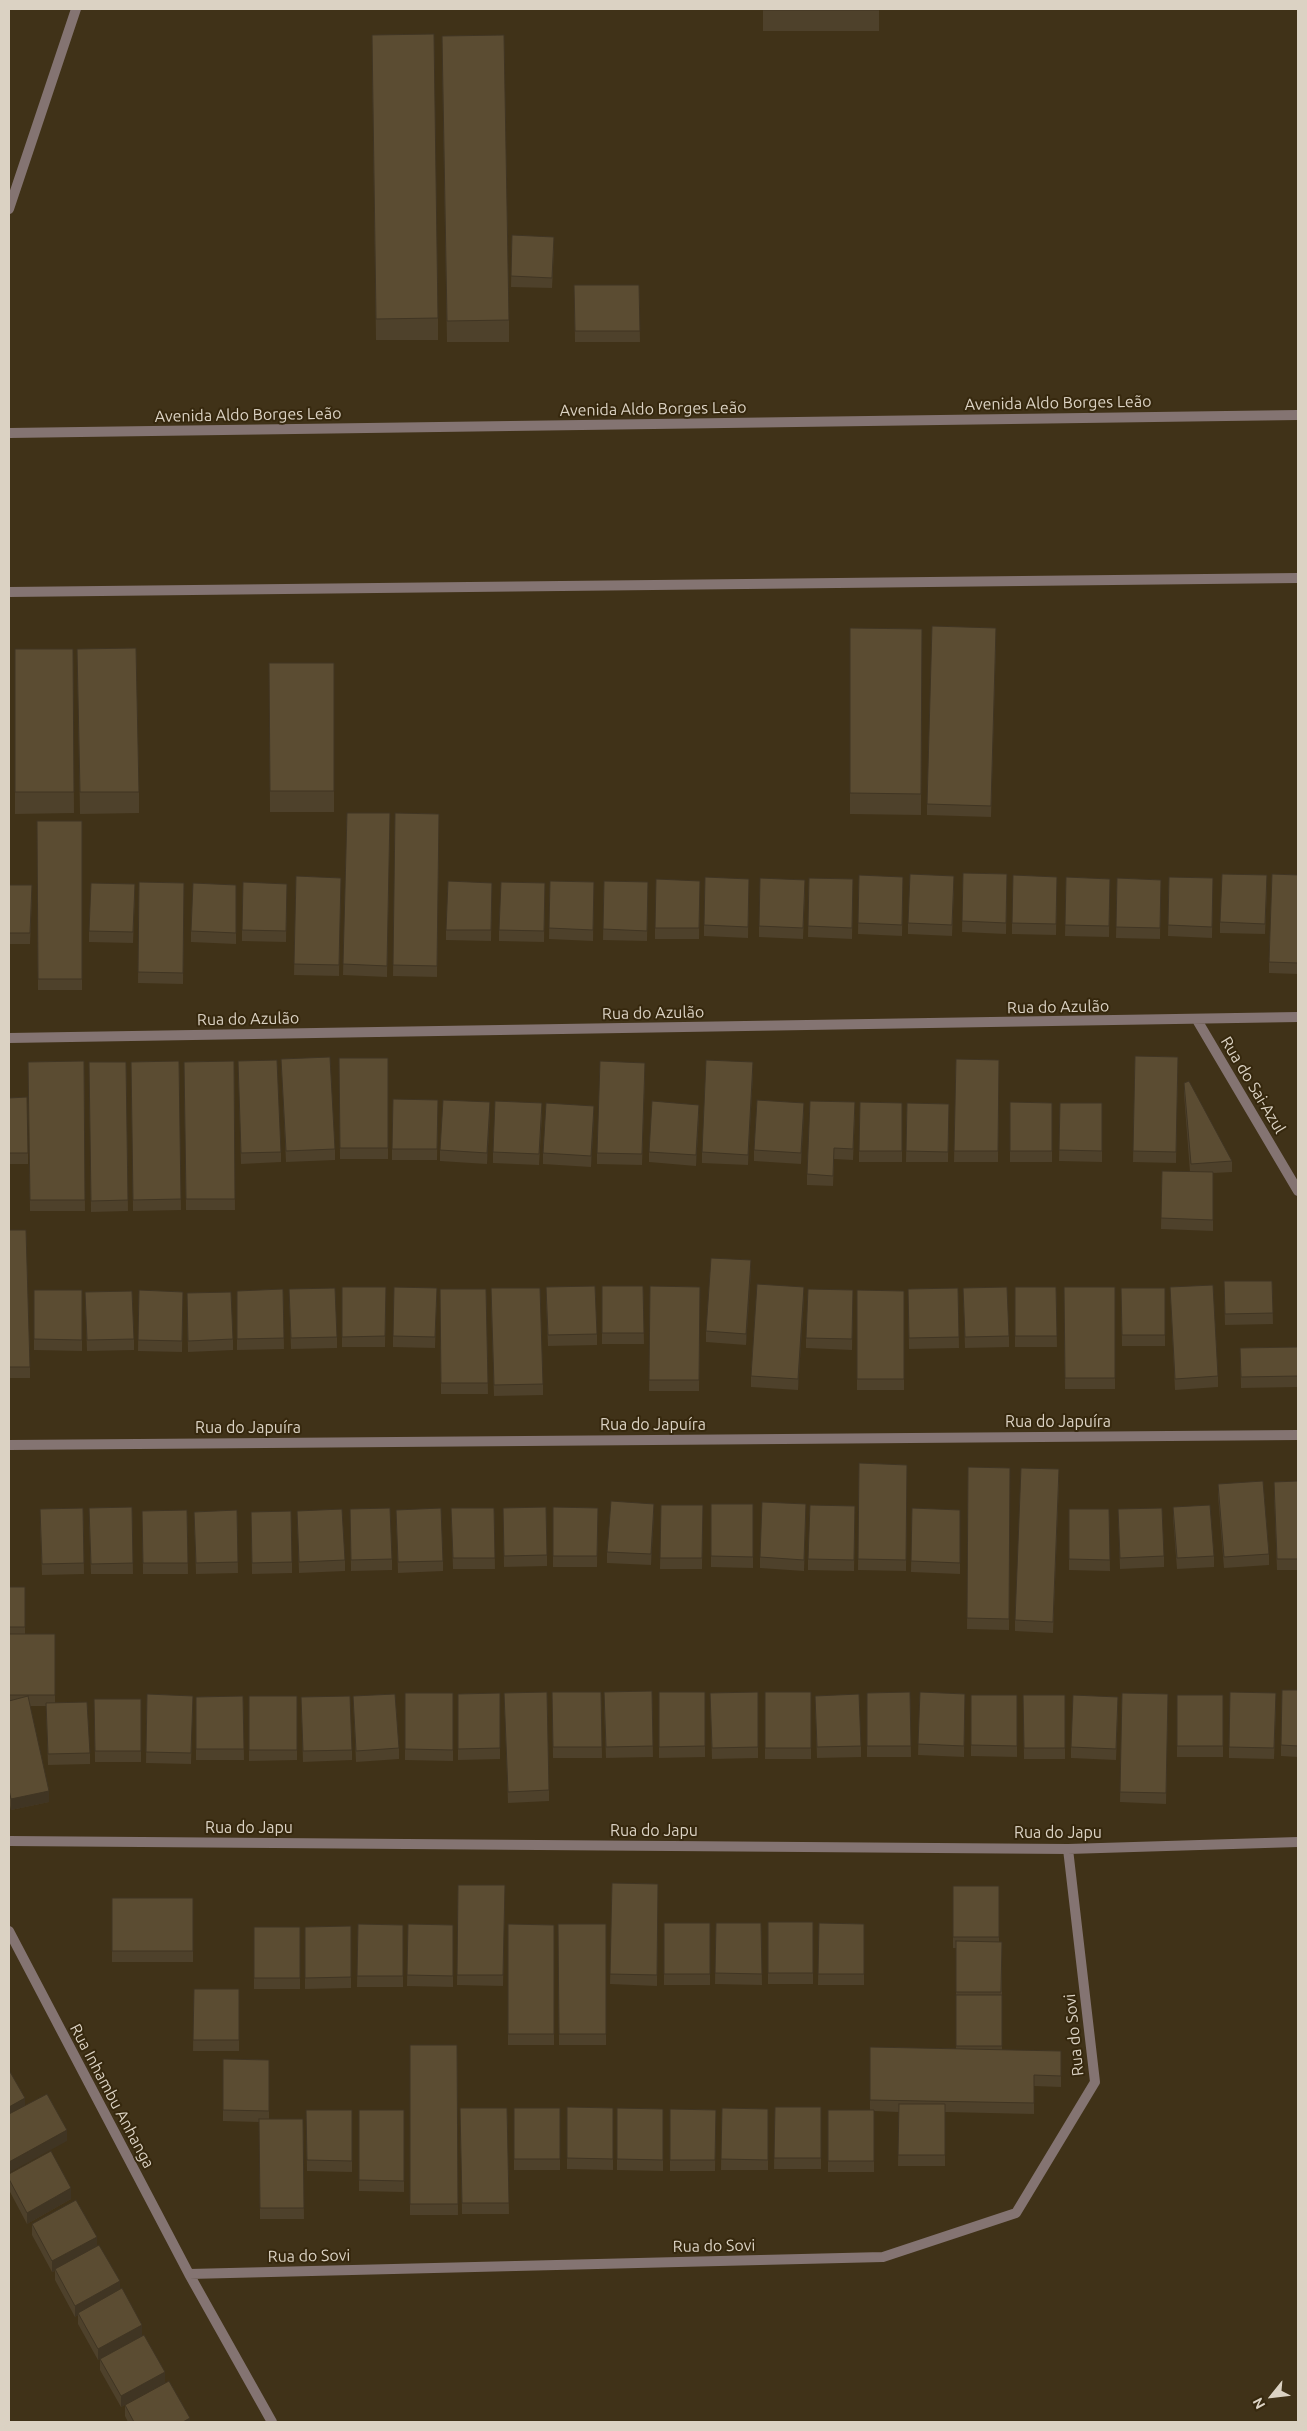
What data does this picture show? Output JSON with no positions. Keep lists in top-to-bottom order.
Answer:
{
  "streets": {
    "street": [
      "Avenida Aldo Borges Leão",
      "Rua do Azulão",
      "Rua do Sai-Azul",
      "Rua do Japuíra",
      "Rua do Japu",
      "Rua do Sovi",
      "Rua Inhambu Anhanga"
    ]
  },
  "crossings": [
    ["Rua do Azulão", "Rua do Sai-Azul"],
    ["Rua do Japu", "Rua do Sovi"],
    ["Rua do Sovi", "Rua Inhambu Anhanga"]
  ],
  "north": "bottom left"
}
